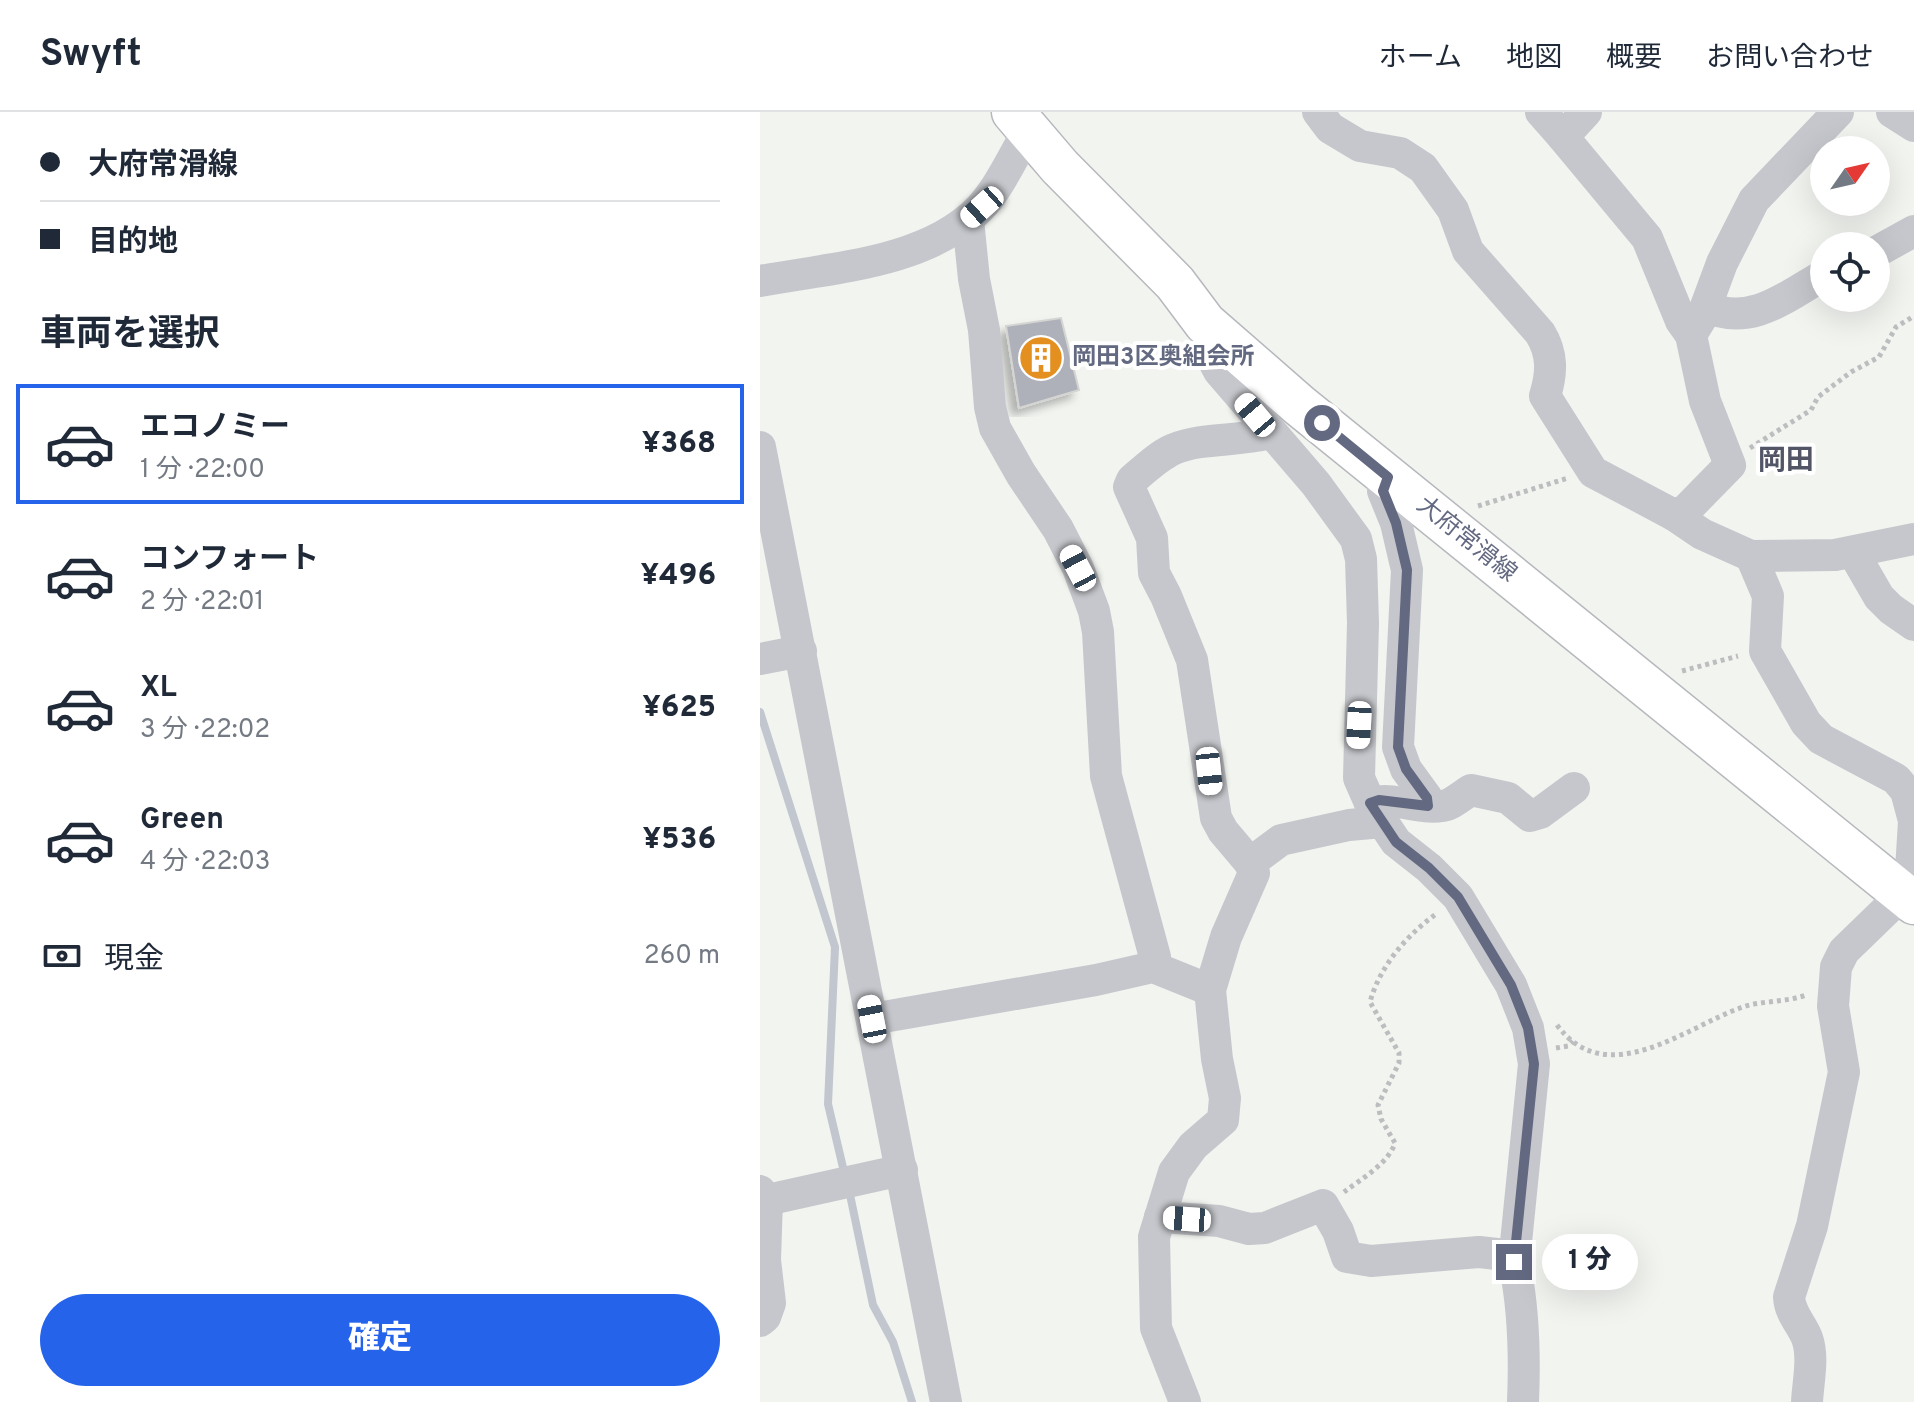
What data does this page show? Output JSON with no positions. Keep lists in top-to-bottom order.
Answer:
{
  "streets": {
    "main road": ["大府常滑線"]
  },
  "districts": ["岡田"],
  "places": {
    "building": ["岡田3区奥組会所"]
  },
  "north": "top right",
  "page": {
    "header": "Swyft",
    "nav": [
      "ホーム",
      "地図",
      "概要",
      "お問い合わせ"
    ],
    "banner": ["大府常滑線", "目的地"],
    "heading": "車両を選択",
    "list": [
      {
        "name": "エコノミー",
        "note": "1 分 · 22:00",
        "value": "¥368"
      },
      {
        "name": "コンフォート",
        "note": "2 分 · 22:01",
        "value": "¥496"
      },
      {
        "name": "XL",
        "note": "3 分 · 22:02",
        "value": "¥625"
      },
      {
        "name": "Green",
        "note": "4 分 · 22:03",
        "value": "¥536"
      }
    ],
    "pay": ["現金", "260 m"],
    "bubble": "1 分",
    "buttons": "確定"
  }
}
